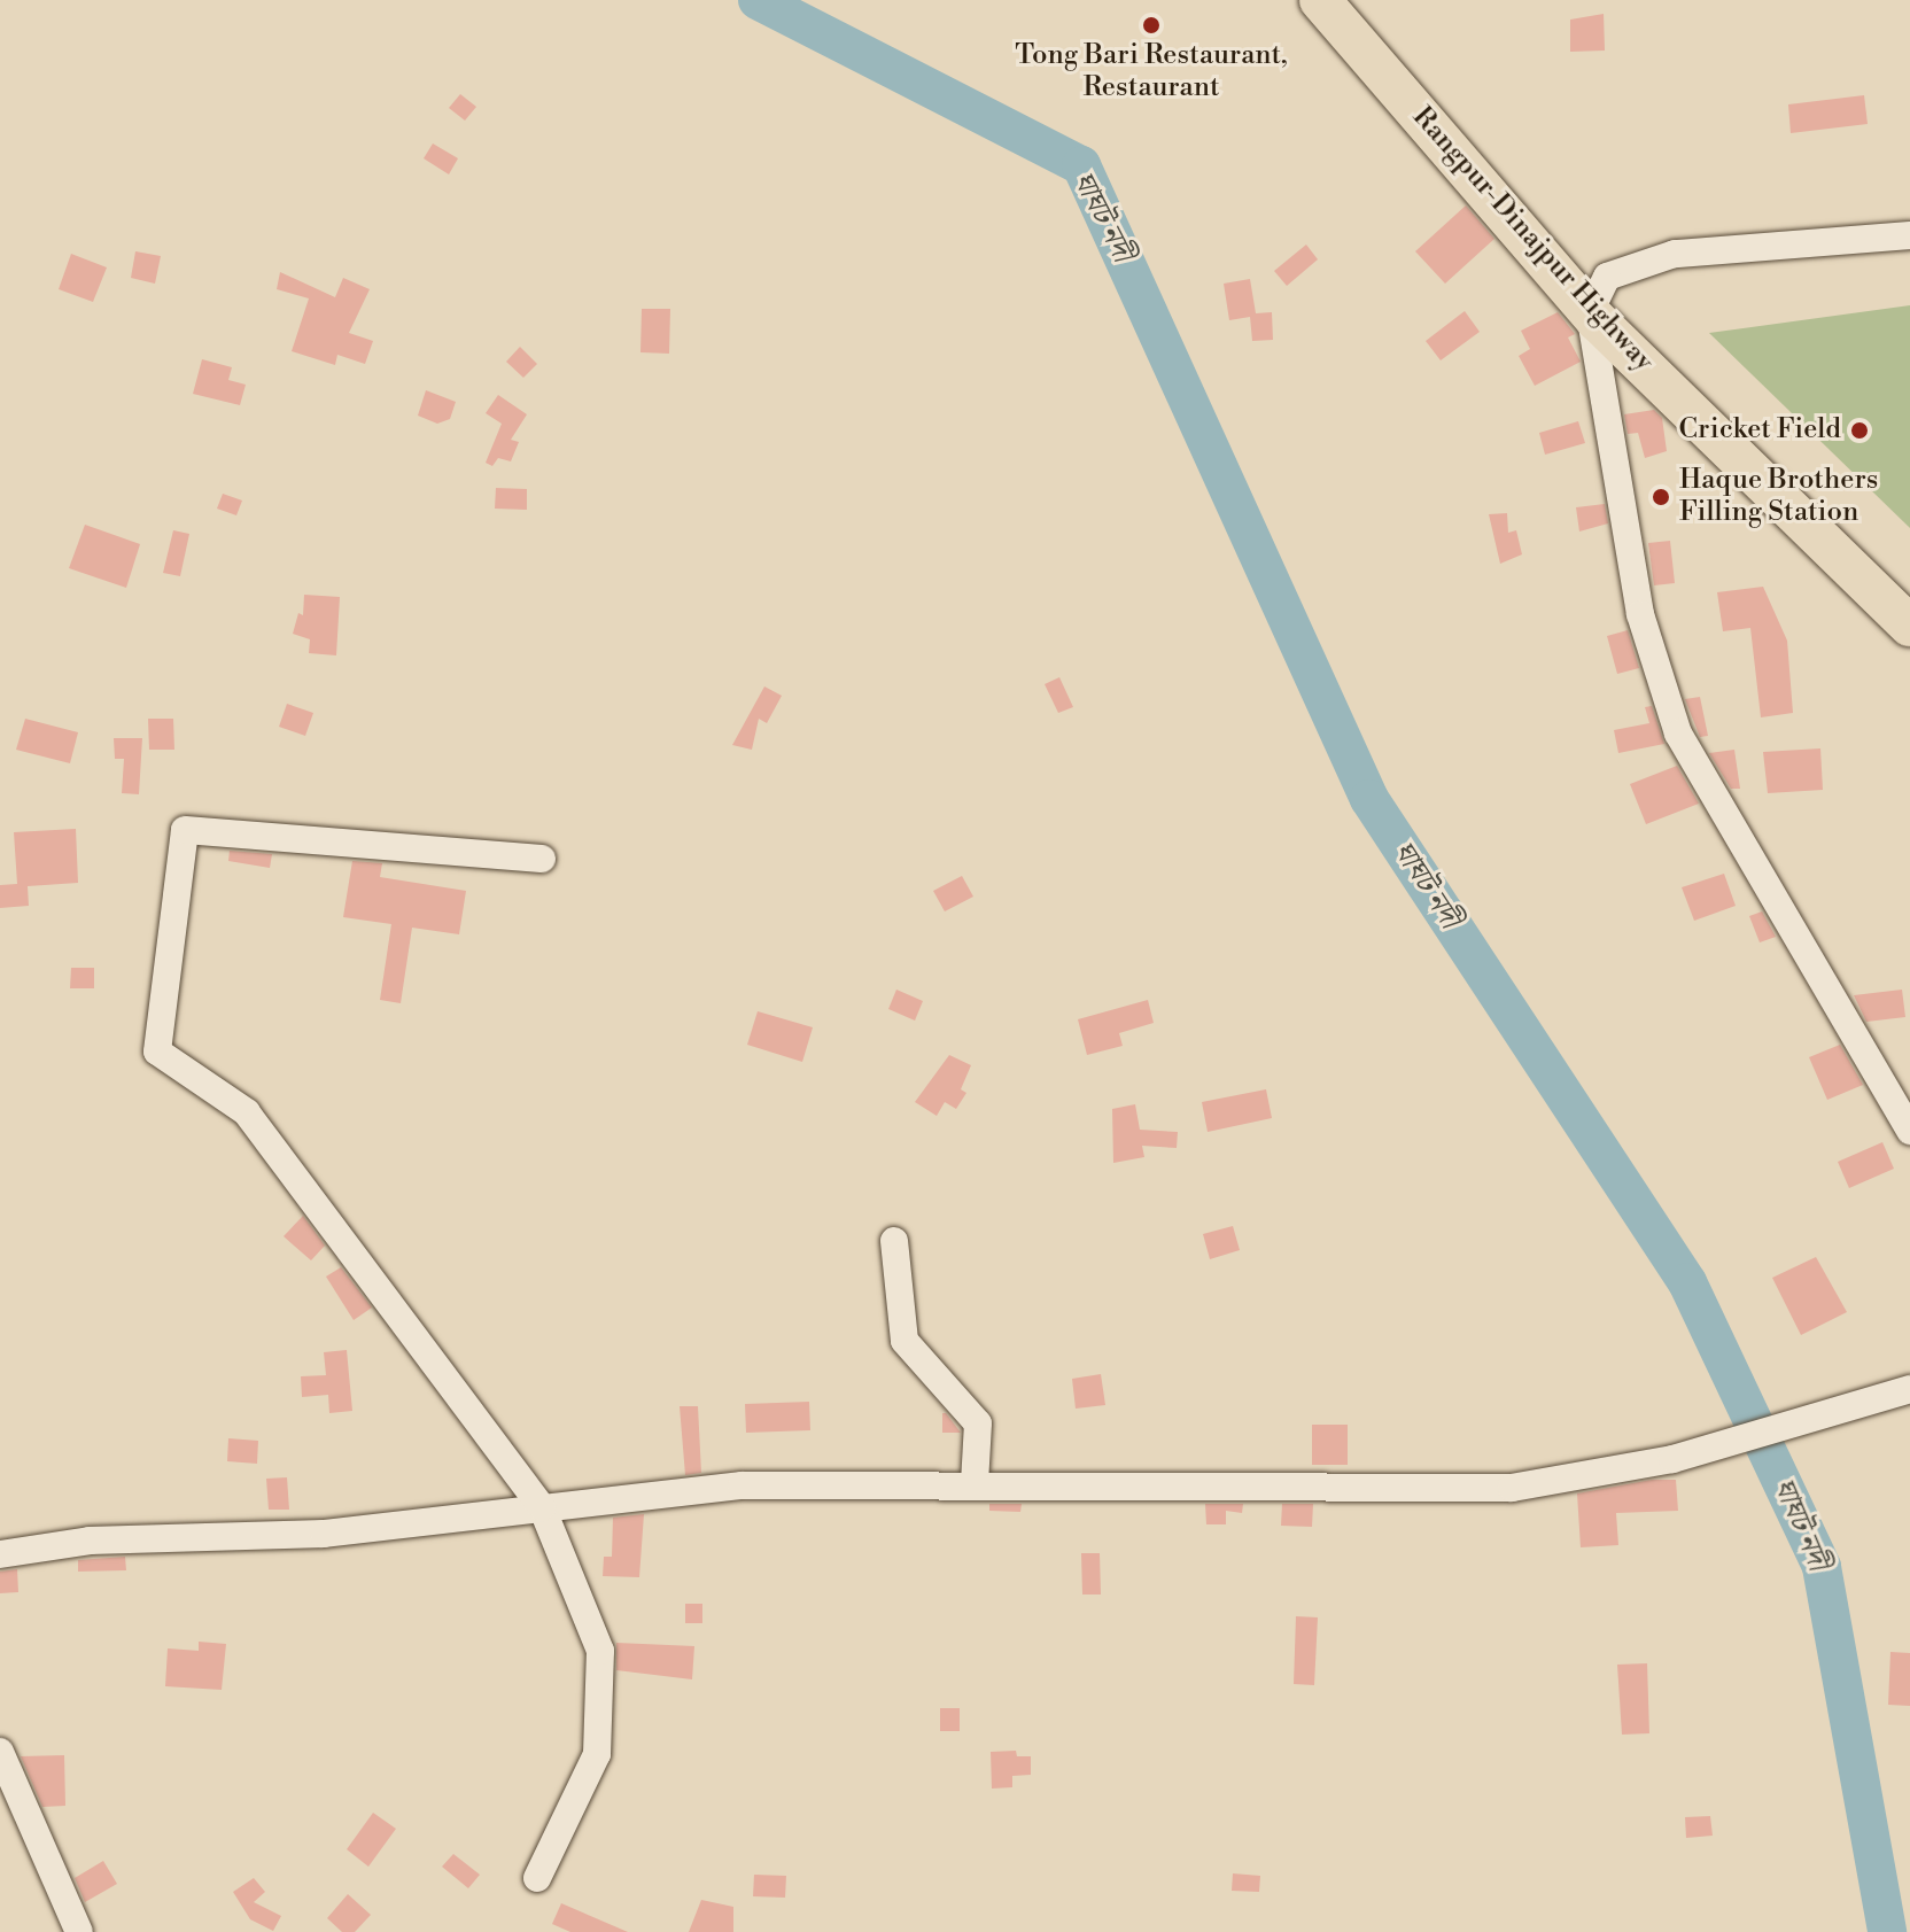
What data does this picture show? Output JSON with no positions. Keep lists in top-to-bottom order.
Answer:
{
  "streets": {
    "highway": ["Rangpur-Dinajpur Highway"]
  },
  "water": ["ঘাঘট নদী"],
  "places": ["Tong Bari Restaurant, Restaurant", "Cricket Field", "Haque Brothers Filling Station"]
}
